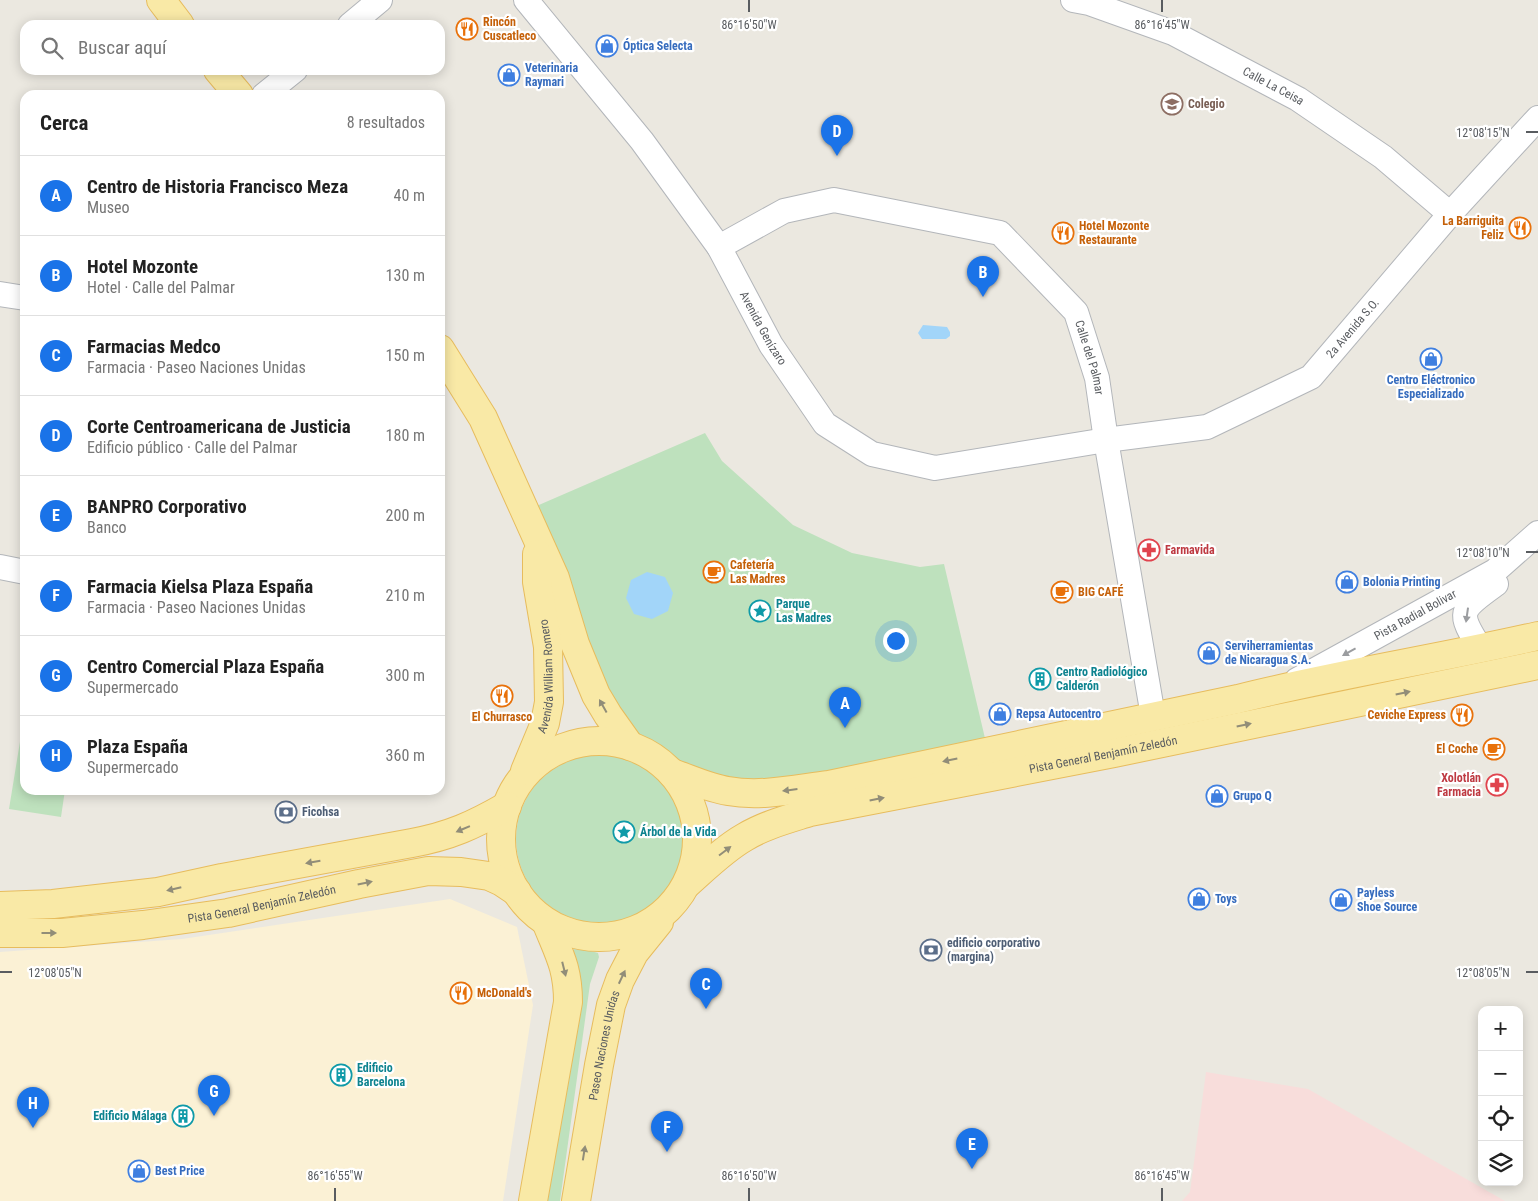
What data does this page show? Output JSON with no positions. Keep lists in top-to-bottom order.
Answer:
{
  "streets": {
    "main road": ["Avenida William Romero", "Pista General Benjamín Zeledón", "Paseo Naciones Unidas"],
    "street": [
      "Calle La Ceisa",
      "Avenida Genízaro",
      "2a Avenida S.O.",
      "Calle del Palmar",
      "Pista Radial Bolivar"
    ]
  },
  "crossings": [
    ["Calle La Ceisa", "2a Avenida S.O."],
    ["Avenida Genízaro", "2a Avenida S.O."],
    ["Avenida Genízaro", "Calle del Palmar"],
    ["2a Avenida S.O.", "Calle del Palmar"],
    ["Pista General Benjamín Zeledón", "Paseo Naciones Unidas"]
  ],
  "one_way": ["Pista Radial Bolivar"],
  "places": {
    "restaurant": [
      "Rincón Cuscatleco",
      "La Barriguita Feliz",
      "Hotel Mozonte Restaurante",
      "El Churrasco",
      "Ceviche Express",
      "McDonald's"
    ],
    "shop": [
      "Óptica Selecta",
      "Veterinaria Raymari",
      "Centro Eléctronico Especializado",
      "Bolonia Printing",
      "Serviherramientas de Nicaragua S.A.",
      "Repsa Autocentro",
      "Grupo Q",
      "Toys",
      "Payless Shoe Source",
      "Best Price"
    ],
    "school or university": ["Colegio"],
    "pharmacy": ["Farmavida", "Xolotlán Farmacia"],
    "cafe": ["Cafetería Las Madres", "BIG CAFÉ", "El Coche"],
    "place": ["Parque Las Madres", "Árbol de la Vida"],
    "building": ["Centro Radiológico Calderón", "Edificio Barcelona", "Edificio Málaga"],
    "bank": ["Ficohsa", "edificio corporativo (margina)"]
  },
  "page": {
    "search": "Buscar aquí",
    "heading": ["Cerca", "8 resultados"],
    "pins": [
      "D",
      "B",
      "A",
      "C",
      "G",
      "H",
      "F",
      "E"
    ],
    "list": [
      {
        "mark": "A",
        "name": "Centro de Historia Francisco Meza",
        "note": "Museo",
        "value": "40 m"
      },
      {
        "mark": "B",
        "name": "Hotel Mozonte",
        "note": "Hotel · Calle del Palmar",
        "value": "130 m"
      },
      {
        "mark": "C",
        "name": "Farmacias Medco",
        "note": "Farmacia · Paseo Naciones Unidas",
        "value": "150 m"
      },
      {
        "mark": "D",
        "name": "Corte Centroamericana de Justicia",
        "note": "Edificio público · Calle del Palmar",
        "value": "180 m"
      },
      {
        "mark": "E",
        "name": "BANPRO Corporativo",
        "note": "Banco",
        "value": "200 m"
      },
      {
        "mark": "F",
        "name": "Farmacia Kielsa Plaza España",
        "note": "Farmacia · Paseo Naciones Unidas",
        "value": "210 m"
      },
      {
        "mark": "G",
        "name": "Centro Comercial Plaza España",
        "note": "Supermercado",
        "value": "300 m"
      },
      {
        "mark": "H",
        "name": "Plaza España",
        "note": "Supermercado",
        "value": "360 m"
      }
    ],
    "map_buttons": ["+", "−"]
  },
  "coordinates": [
    "86°16'50\"W",
    "86°16'45\"W",
    "12°08'15\"N",
    "12°08'10\"N",
    "12°08'05\"N",
    "86°16'55\"W"
  ]
}
